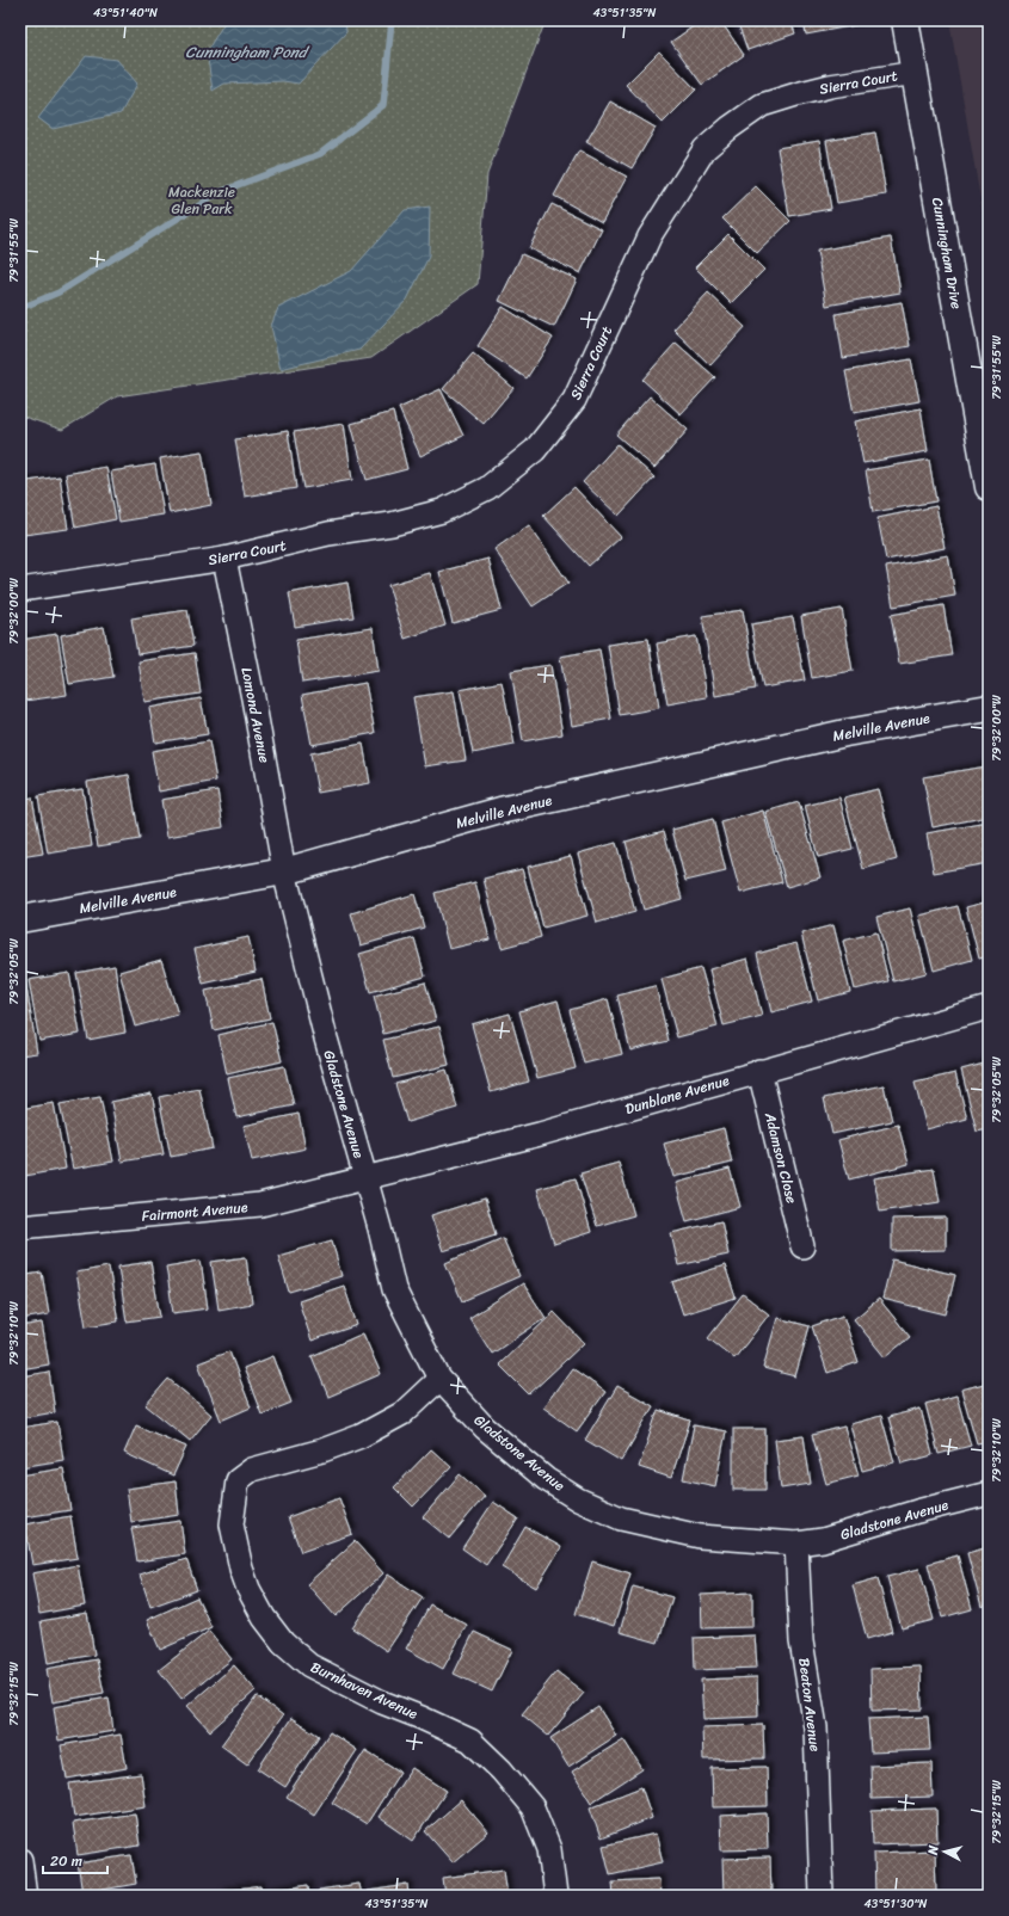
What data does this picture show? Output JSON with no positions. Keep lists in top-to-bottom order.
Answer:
{
  "streets": {
    "street": [
      "Sierra Court",
      "Cunningham Drive",
      "Lomond Avenue",
      "Melville Avenue",
      "Dunblane Avenue",
      "Gladstone Avenue",
      "Adamson Close",
      "Fairmont Avenue",
      "Burnhaven Avenue",
      "Beaton Avenue"
    ]
  },
  "crossings": [
    ["Sierra Court", "Cunningham Drive"],
    ["Sierra Court", "Lomond Avenue"],
    ["Lomond Avenue", "Melville Avenue"],
    ["Lomond Avenue", "Gladstone Avenue"],
    ["Melville Avenue", "Gladstone Avenue"],
    ["Dunblane Avenue", "Gladstone Avenue"],
    ["Dunblane Avenue", "Adamson Close"],
    ["Dunblane Avenue", "Fairmont Avenue"],
    ["Gladstone Avenue", "Fairmont Avenue"],
    ["Gladstone Avenue", "Burnhaven Avenue"],
    ["Gladstone Avenue", "Beaton Avenue"]
  ],
  "water": ["Cunningham Pond"],
  "parks": ["Mackenzie Glen Park"],
  "scale_bar": "20 m",
  "north": "left",
  "coordinates": [
    "43°51'40\"N",
    "43°51'35\"N",
    "79°31'55\"W",
    "79°32'00\"W",
    "79°32'05\"W",
    "79°32'10\"W",
    "79°32'15\"W",
    "43°51'30\"N"
  ]
}
